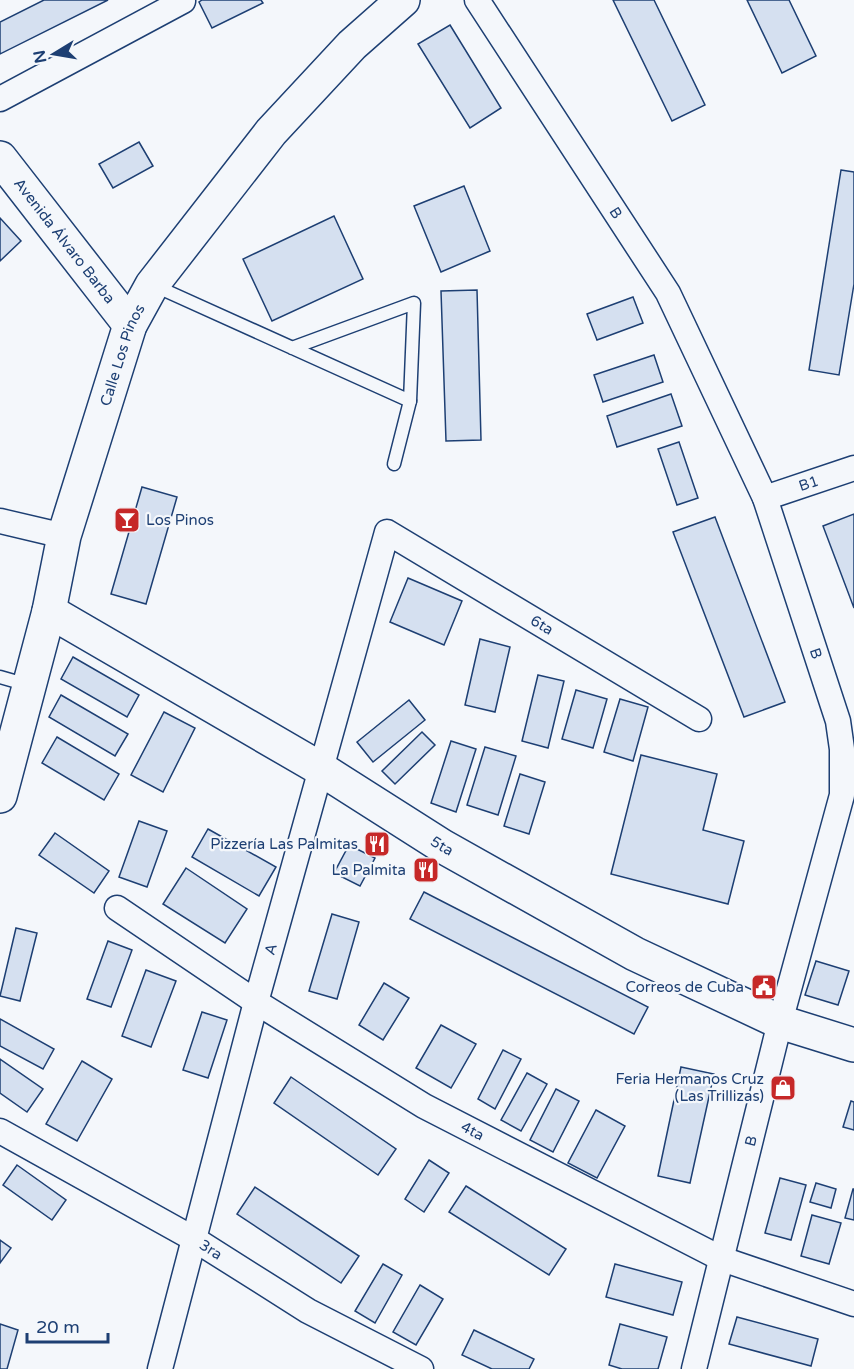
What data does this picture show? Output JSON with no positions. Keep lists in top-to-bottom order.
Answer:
{
  "streets": {
    "street": [
      "B",
      "Avenida Álvaro Barba",
      "Calle Los Pinos",
      "B1",
      "6ta",
      "5ta",
      "A",
      "4ta",
      "3ra"
    ]
  },
  "crossings": [
    ["B", "B1"],
    ["B", "5ta"],
    ["B", "4ta"],
    ["Avenida Álvaro Barba", "Calle Los Pinos"],
    ["Calle Los Pinos", "5ta"],
    ["6ta", "A"],
    ["5ta", "A"],
    ["A", "4ta"],
    ["A", "3ra"]
  ],
  "places": {
    "bar": ["Los Pinos"],
    "restaurant": ["Pizzería Las Palmitas", "La Palmita"],
    "public building": ["Correos de Cuba"],
    "shop": ["Feria Hermanos Cruz (Las Trillizas)"]
  },
  "scale_bar": "20 m",
  "north": "left"
}
